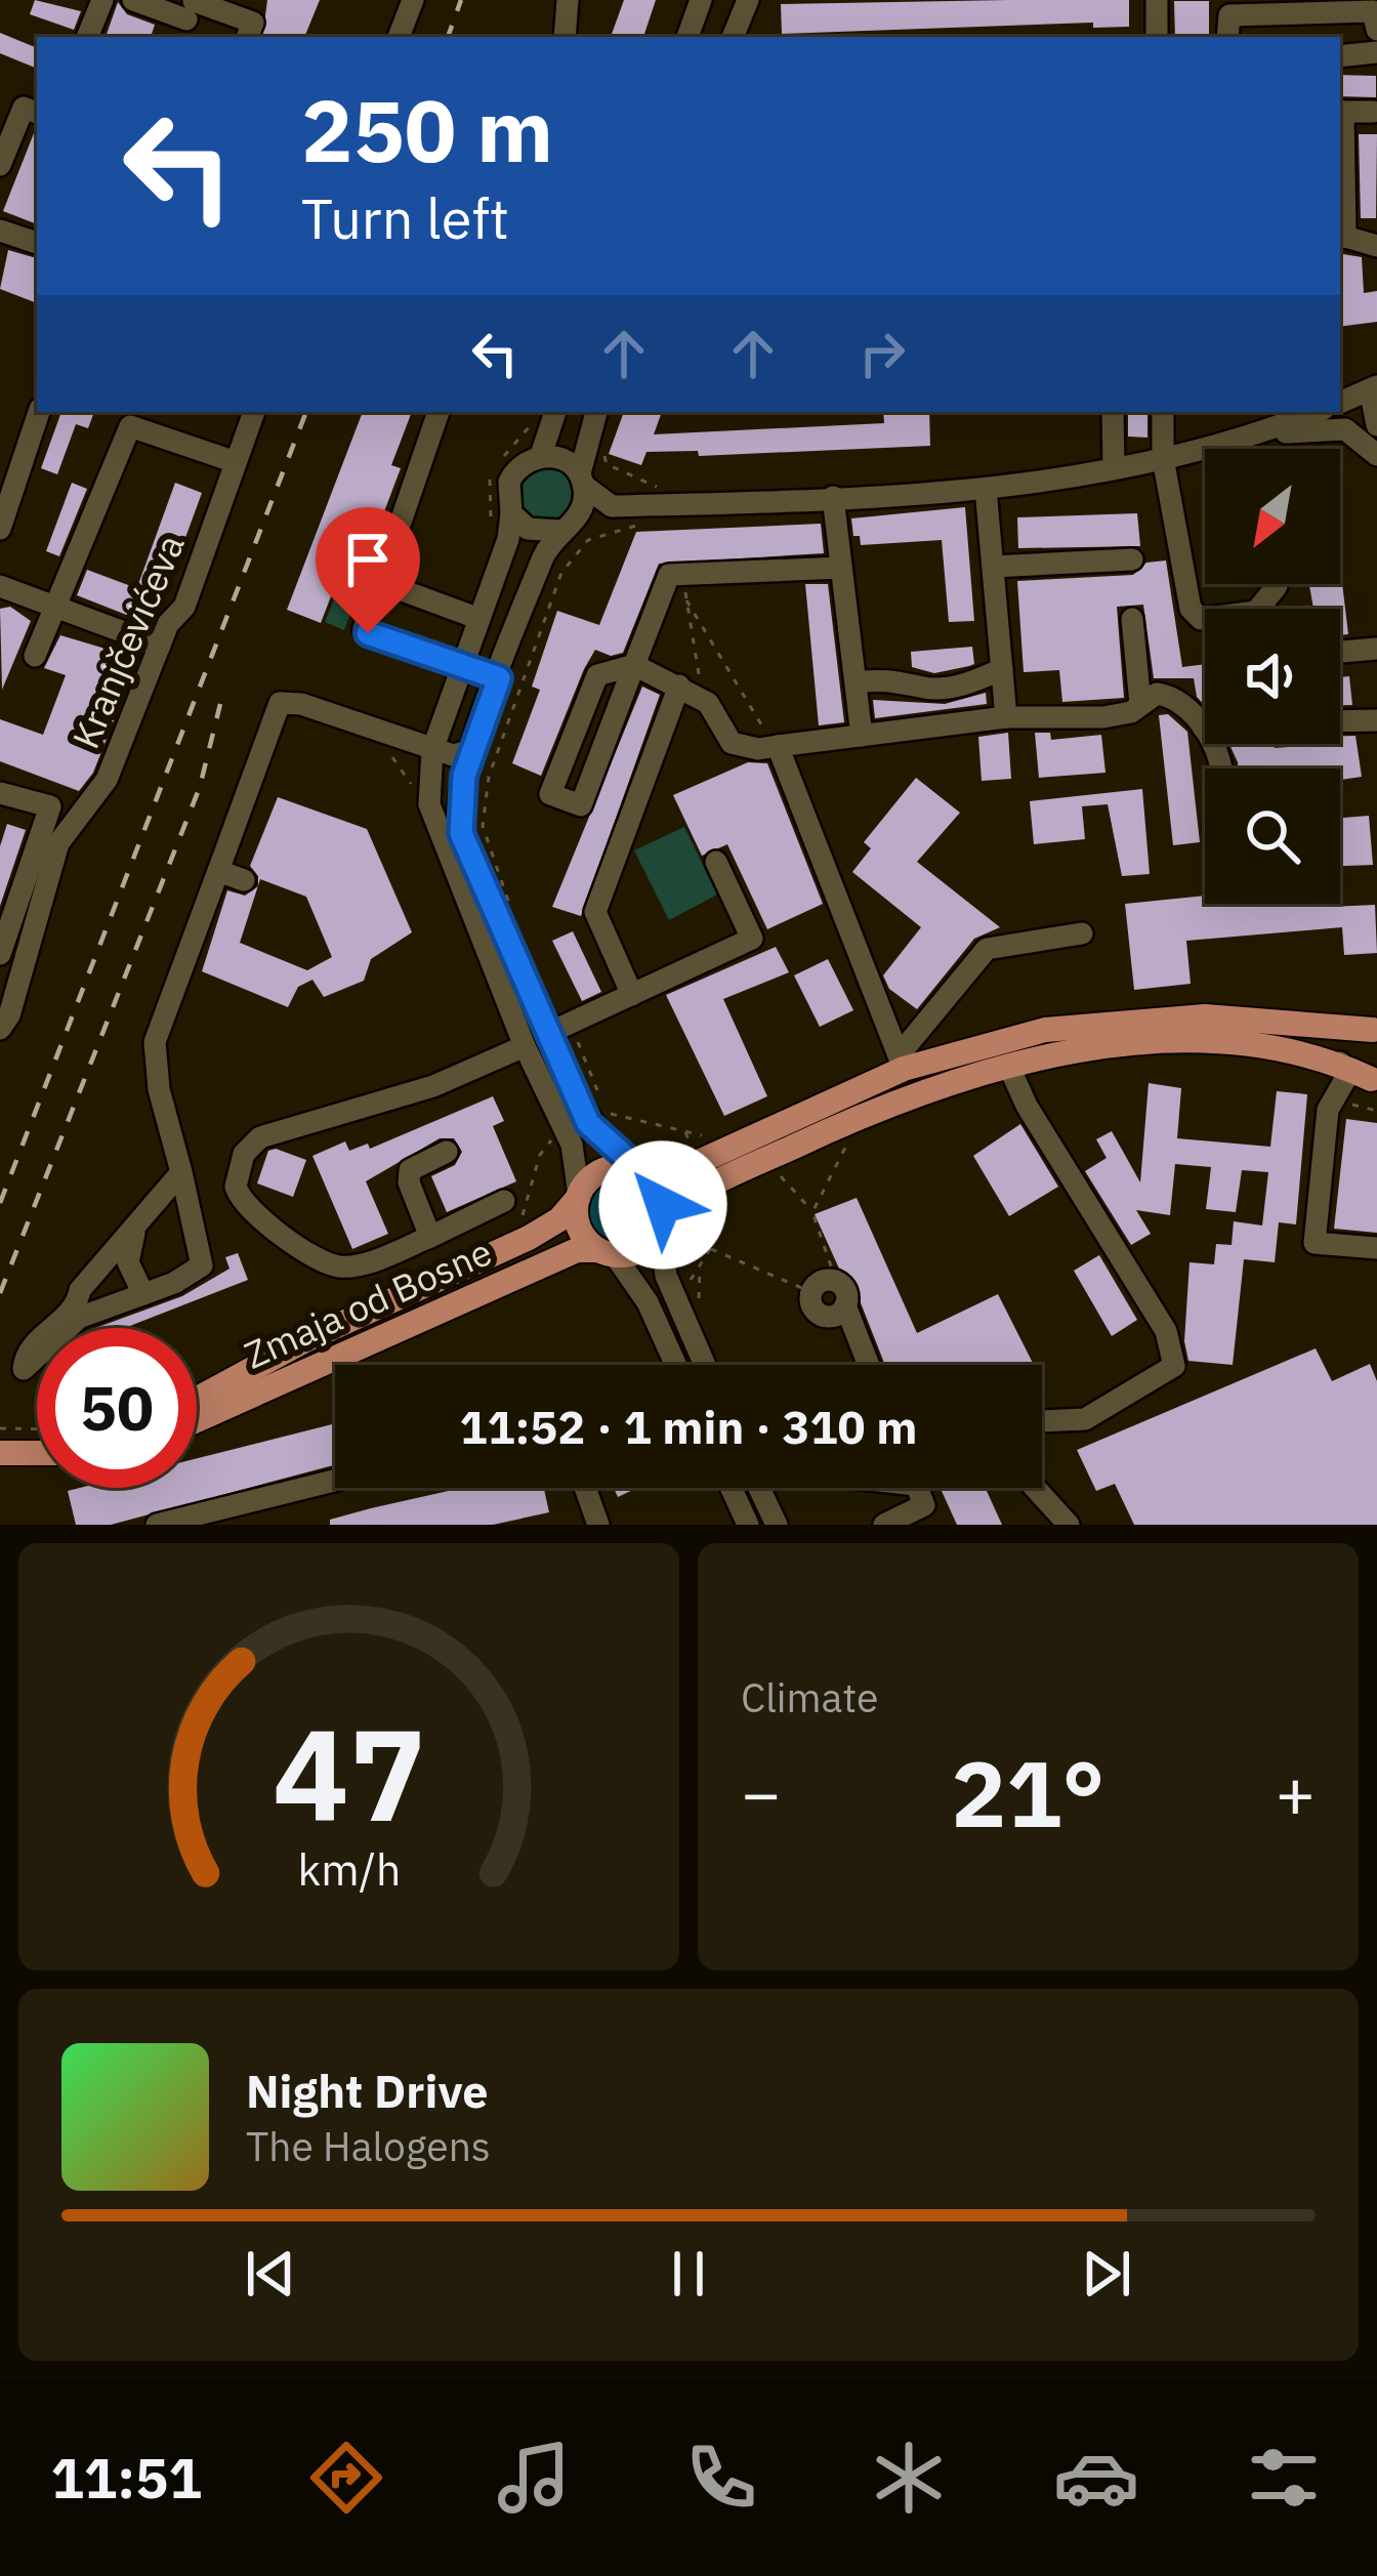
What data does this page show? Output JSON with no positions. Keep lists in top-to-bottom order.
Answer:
{
  "streets": {
    "main road": ["Zmaja od Bosne"],
    "street": ["Kranjčevićeva"]
  },
  "north": "bottom left",
  "page": {
    "turn": ["250 m", "Turn left"],
    "limit": "50",
    "trip": "11:52 · 1 min · 310 m",
    "tile": "Climate",
    "heat": ["−", "21°", "+"],
    "song": ["Night Drive", "The Halogens"],
    "tabs": "11:51",
    "gauge": ["47", "km/h"]
  }
}
